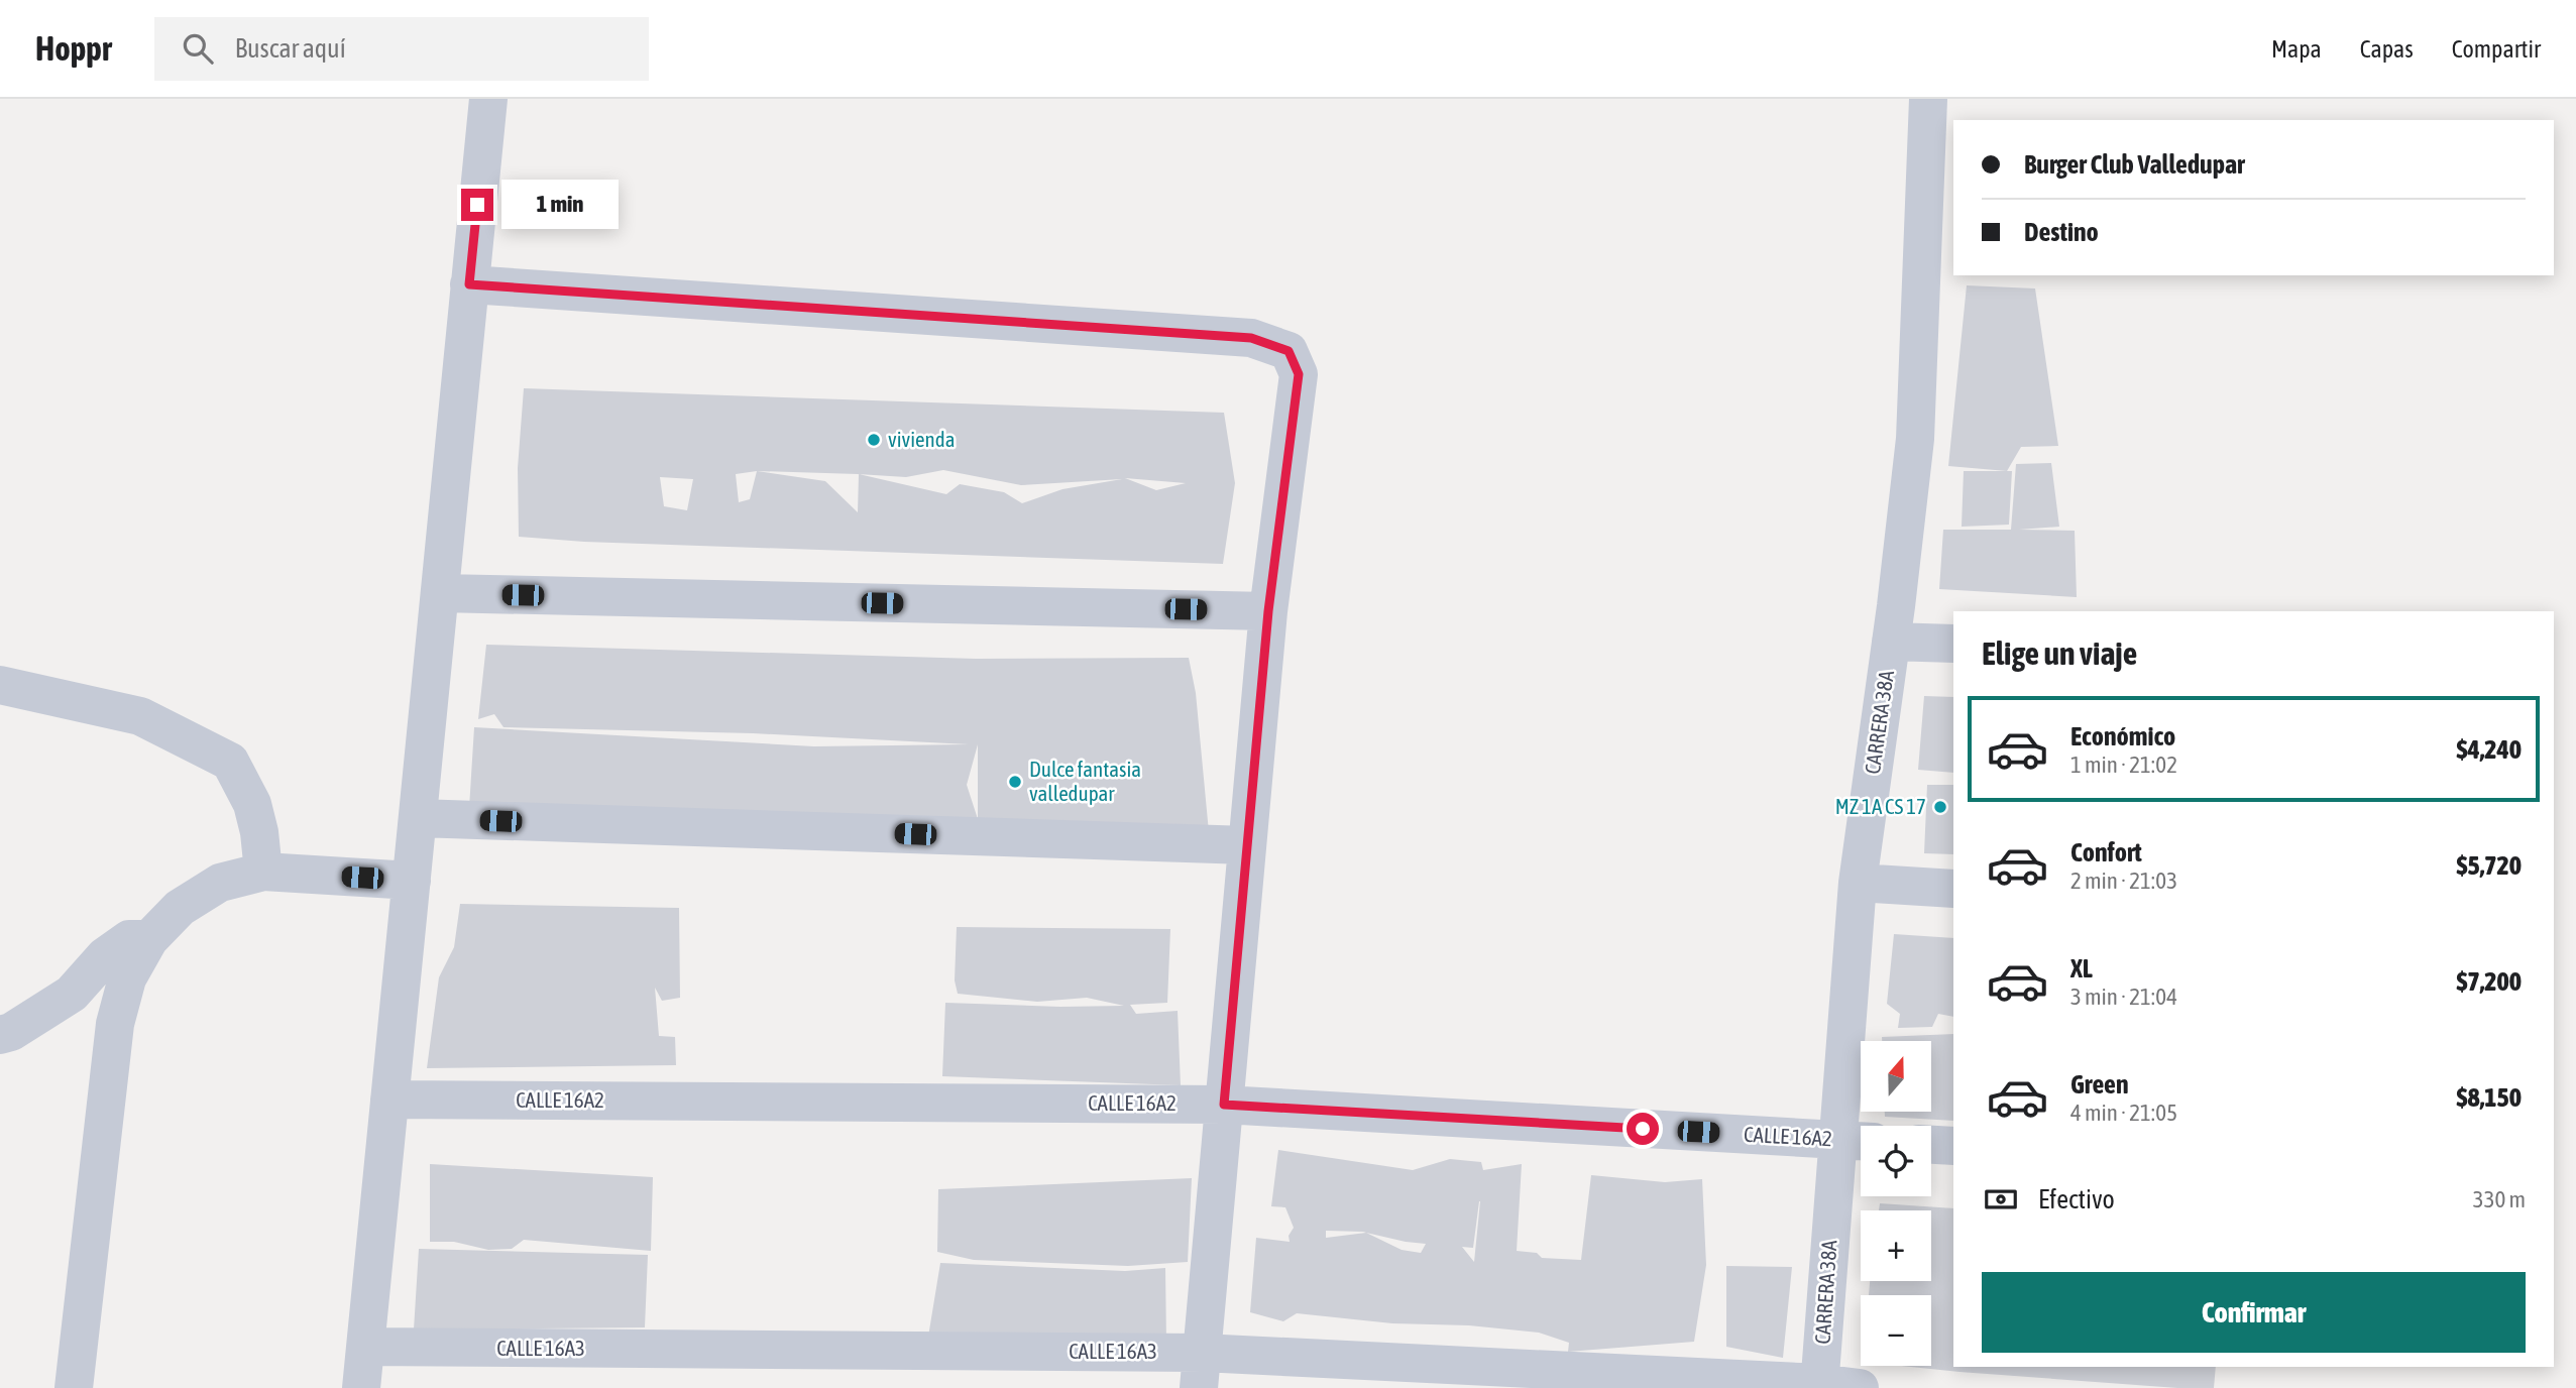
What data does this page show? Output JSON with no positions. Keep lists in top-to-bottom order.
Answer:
{
  "streets": {
    "street": ["CARRERA 38A", "CALLE 16A2", "CALLE 16A3"]
  },
  "crossings": [
    ["CARRERA 38A", "CALLE 16A2"],
    ["CARRERA 38A", "CALLE 16A3"]
  ],
  "places": ["vivienda", "Dulce fantasia valledupar", "MZ 1A CS 17"],
  "north": "top",
  "page": {
    "header": "Hoppr",
    "search": "Buscar aquí",
    "nav": ["Mapa", "Capas", "Compartir"],
    "banner": ["Burger Club Valledupar", "Destino"],
    "bubble": "1 min",
    "heading": "Elige un viaje",
    "list": [
      {
        "name": "Económico",
        "note": "1 min · 21:02",
        "value": "$4,240"
      },
      {
        "name": "Confort",
        "note": "2 min · 21:03",
        "value": "$5,720"
      },
      {
        "name": "XL",
        "note": "3 min · 21:04",
        "value": "$7,200"
      },
      {
        "name": "Green",
        "note": "4 min · 21:05",
        "value": "$8,150"
      }
    ],
    "map_buttons": ["+", "−"],
    "pay": ["Efectivo", "330 m"],
    "buttons": "Confirmar"
  }
}
